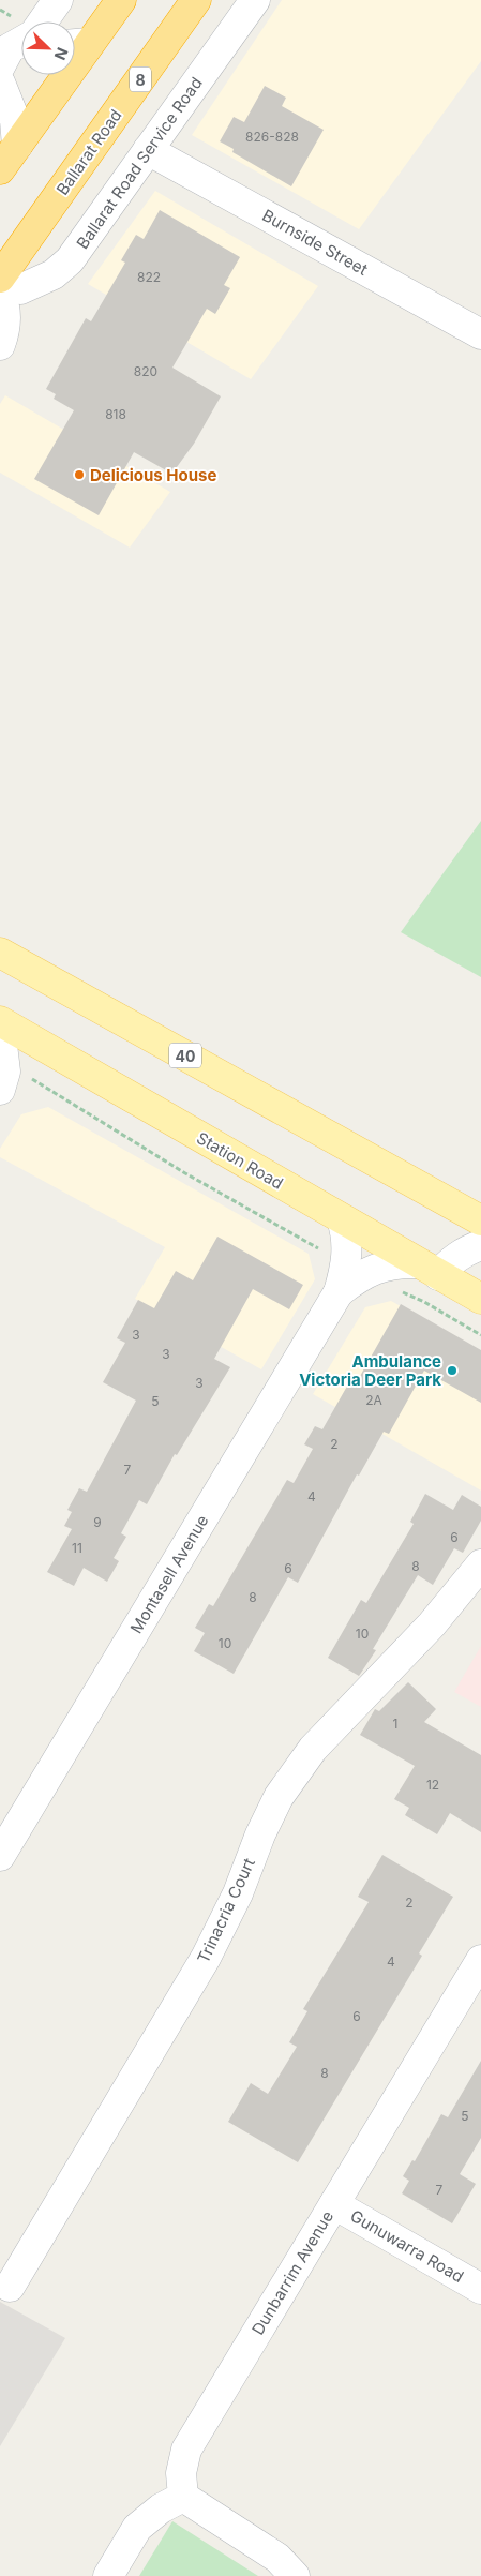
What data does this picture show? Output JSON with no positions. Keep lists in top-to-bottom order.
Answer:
{
  "streets": {
    "highway": ["8", "Ballarat Road"],
    "main road": ["40", "Station Road"],
    "street": [
      "Ballarat Road Service Road",
      "Burnside Street",
      "Montasell Avenue",
      "Trinacria Court",
      "Gunuwarra Road",
      "Dunbarrim Avenue"
    ]
  },
  "crossings": [
    ["Ballarat Road Service Road", "Burnside Street"],
    ["Station Road", "Montasell Avenue"],
    ["Gunuwarra Road", "Dunbarrim Avenue"]
  ],
  "places": ["Delicious House", "Ambulance Victoria Deer Park"],
  "house_numbers": [
    "826-828",
    "822",
    "820",
    "818",
    "3",
    "3",
    "3",
    "2A",
    "5",
    "2",
    "7",
    "4",
    "9",
    "6",
    "11",
    "8",
    "6",
    "8",
    "10",
    "10",
    "1",
    "12",
    "2",
    "4",
    "6",
    "8",
    "5",
    "7"
  ],
  "north": "bottom right"
}
